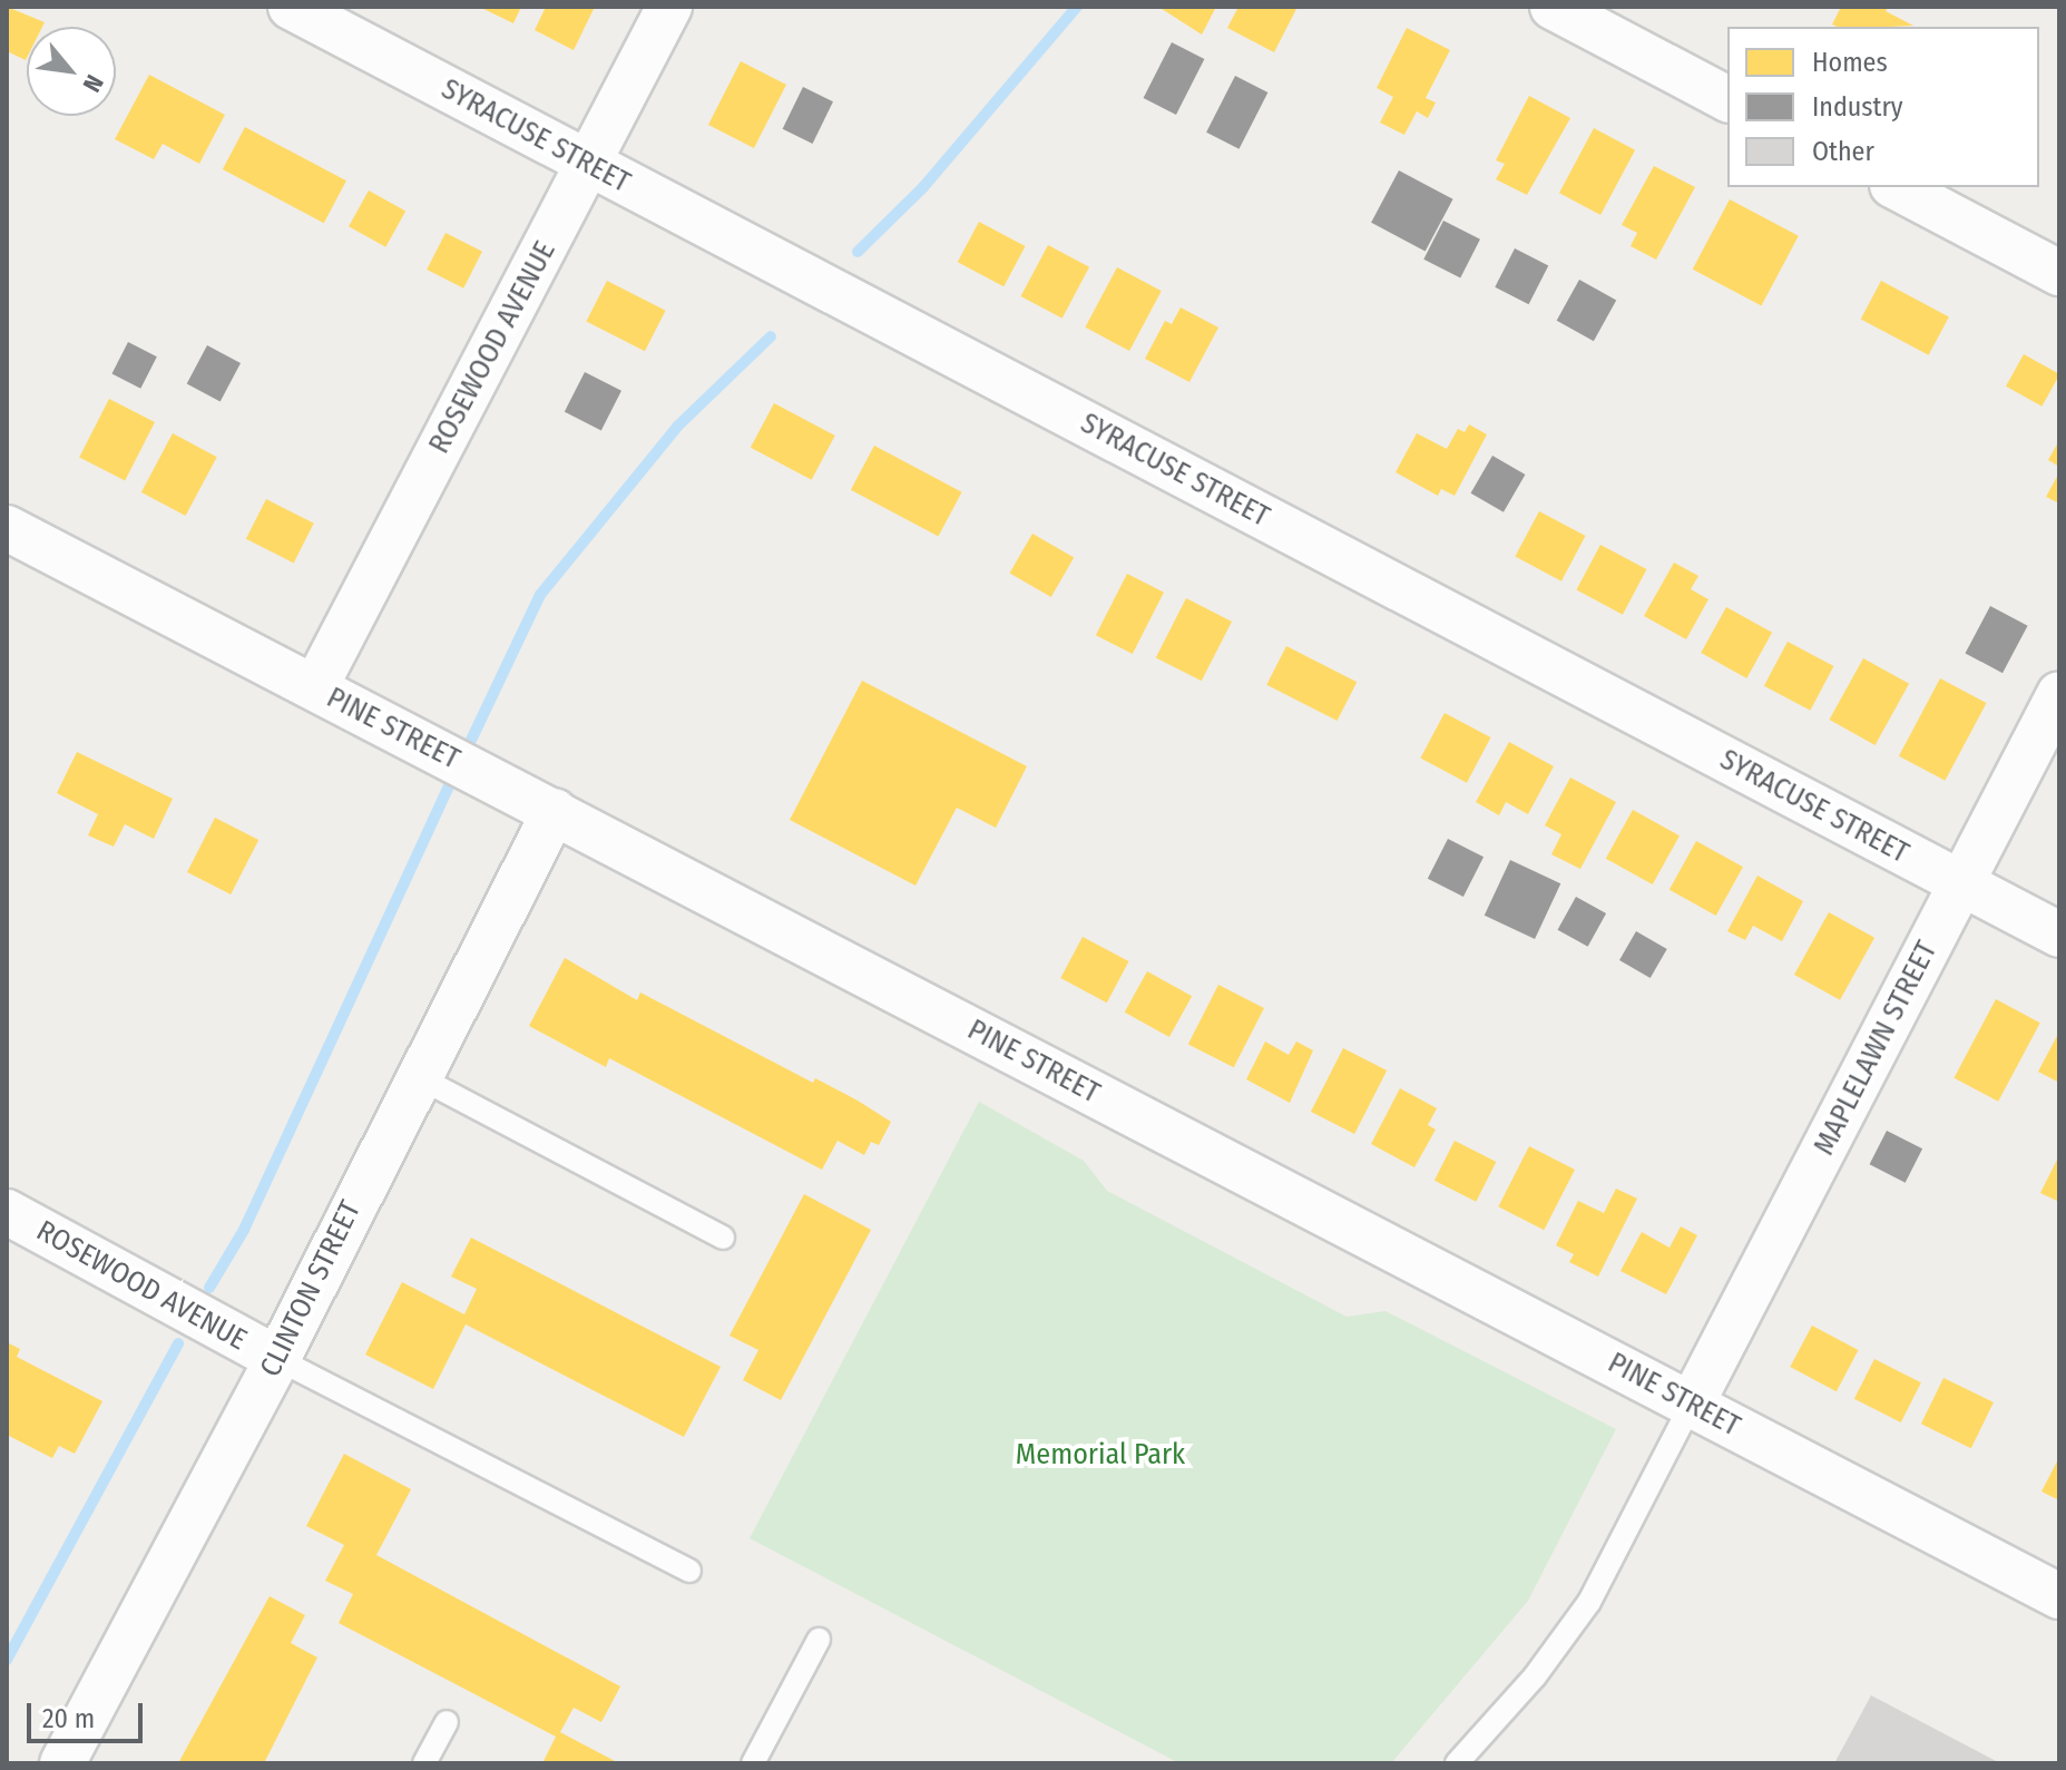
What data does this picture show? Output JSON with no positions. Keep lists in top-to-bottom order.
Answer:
{
  "streets": {
    "street": [
      "SYRACUSE STREET",
      "ROSEWOOD AVENUE",
      "PINE STREET",
      "MAPLELAWN STREET",
      "CLINTON STREET"
    ]
  },
  "crossings": [
    ["SYRACUSE STREET", "ROSEWOOD AVENUE"],
    ["SYRACUSE STREET", "MAPLELAWN STREET"],
    ["ROSEWOOD AVENUE", "PINE STREET"],
    ["ROSEWOOD AVENUE", "CLINTON STREET"],
    ["PINE STREET", "MAPLELAWN STREET"],
    ["PINE STREET", "CLINTON STREET"]
  ],
  "parks": ["Memorial Park"],
  "legend": ["Homes", "Industry", "Other"],
  "scale_bar": "20 m",
  "north": "bottom right"
}
